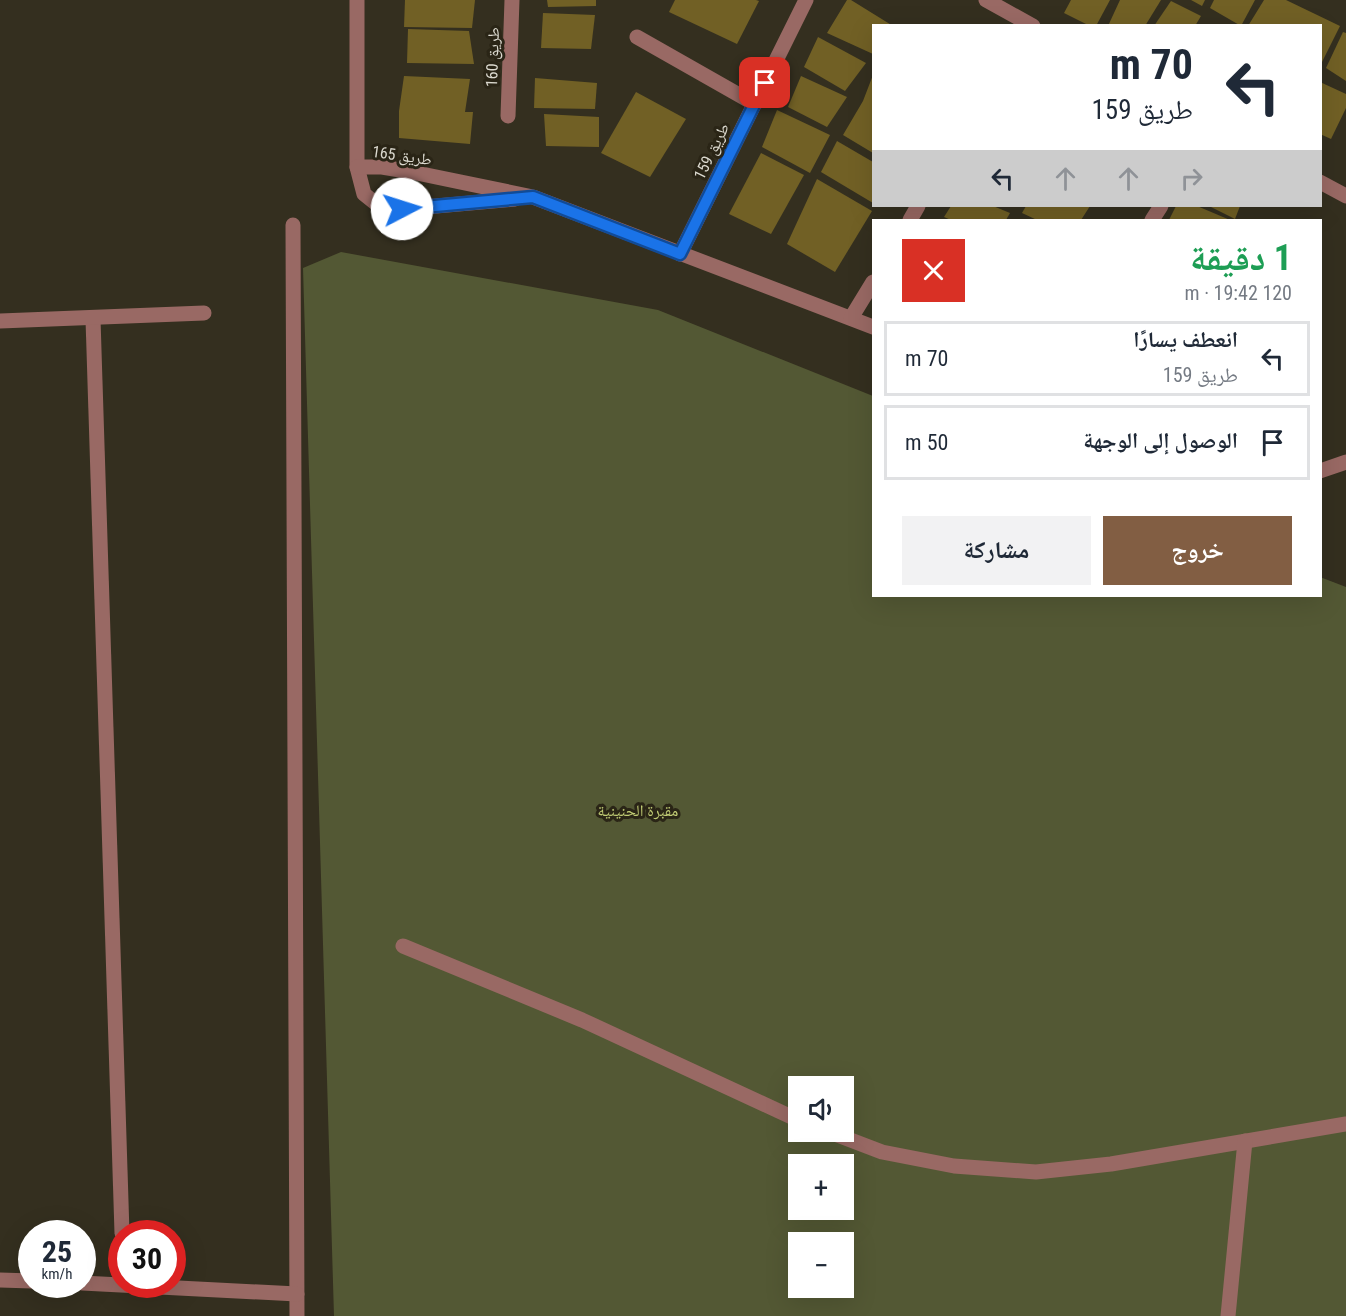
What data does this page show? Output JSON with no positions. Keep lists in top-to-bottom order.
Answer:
{
  "streets": {
    "street": ["طريق 160", "طريق 159", "طريق 165"]
  },
  "crossings": [
    ["طريق 159", "طريق 165"]
  ],
  "parks": ["مقبرة الحنينية"],
  "page": {
    "turn": ["70 m", "طريق 159"],
    "heading": ["1 دقيقة", "120 m · 19:42"],
    "list": [
      {
        "name": "انعطف يسارًا",
        "note": "طريق 159",
        "value": "70 m"
      },
      {
        "name": "الوصول إلى الوجهة",
        "value": "50 m"
      }
    ],
    "buttons": ["خروج", "مشاركة"],
    "map_buttons": ["+", "−"],
    "speed": "25 km/h",
    "limit": "30"
  }
}
